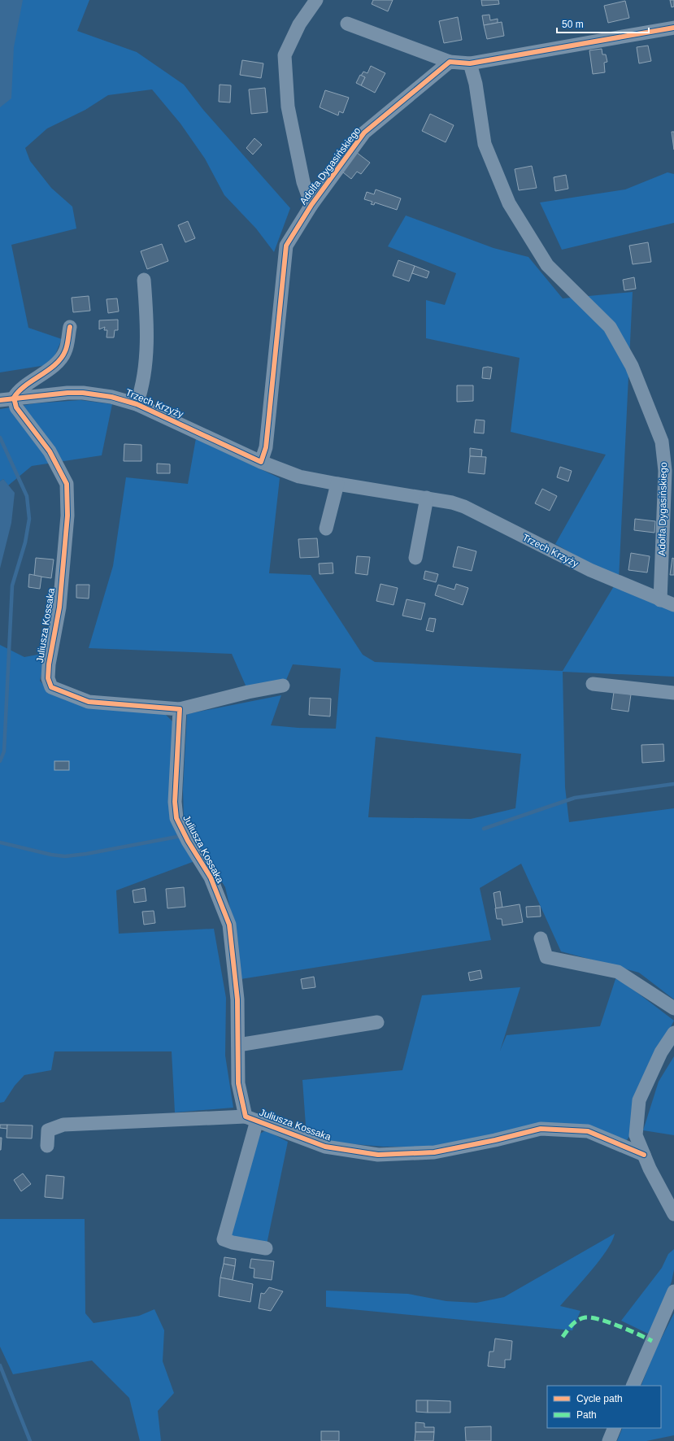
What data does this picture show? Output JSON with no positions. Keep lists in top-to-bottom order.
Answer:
{
  "streets": {
    "street": ["Adolfa Dygasińskiego", "Trzech Krzyży", "Juliusza Kossaka"]
  },
  "crossings": [
    ["Adolfa Dygasińskiego", "Trzech Krzyży"],
    ["Trzech Krzyży", "Juliusza Kossaka"]
  ],
  "legend": ["Cycle path", "Path"],
  "scale_bar": "50 m"
}
